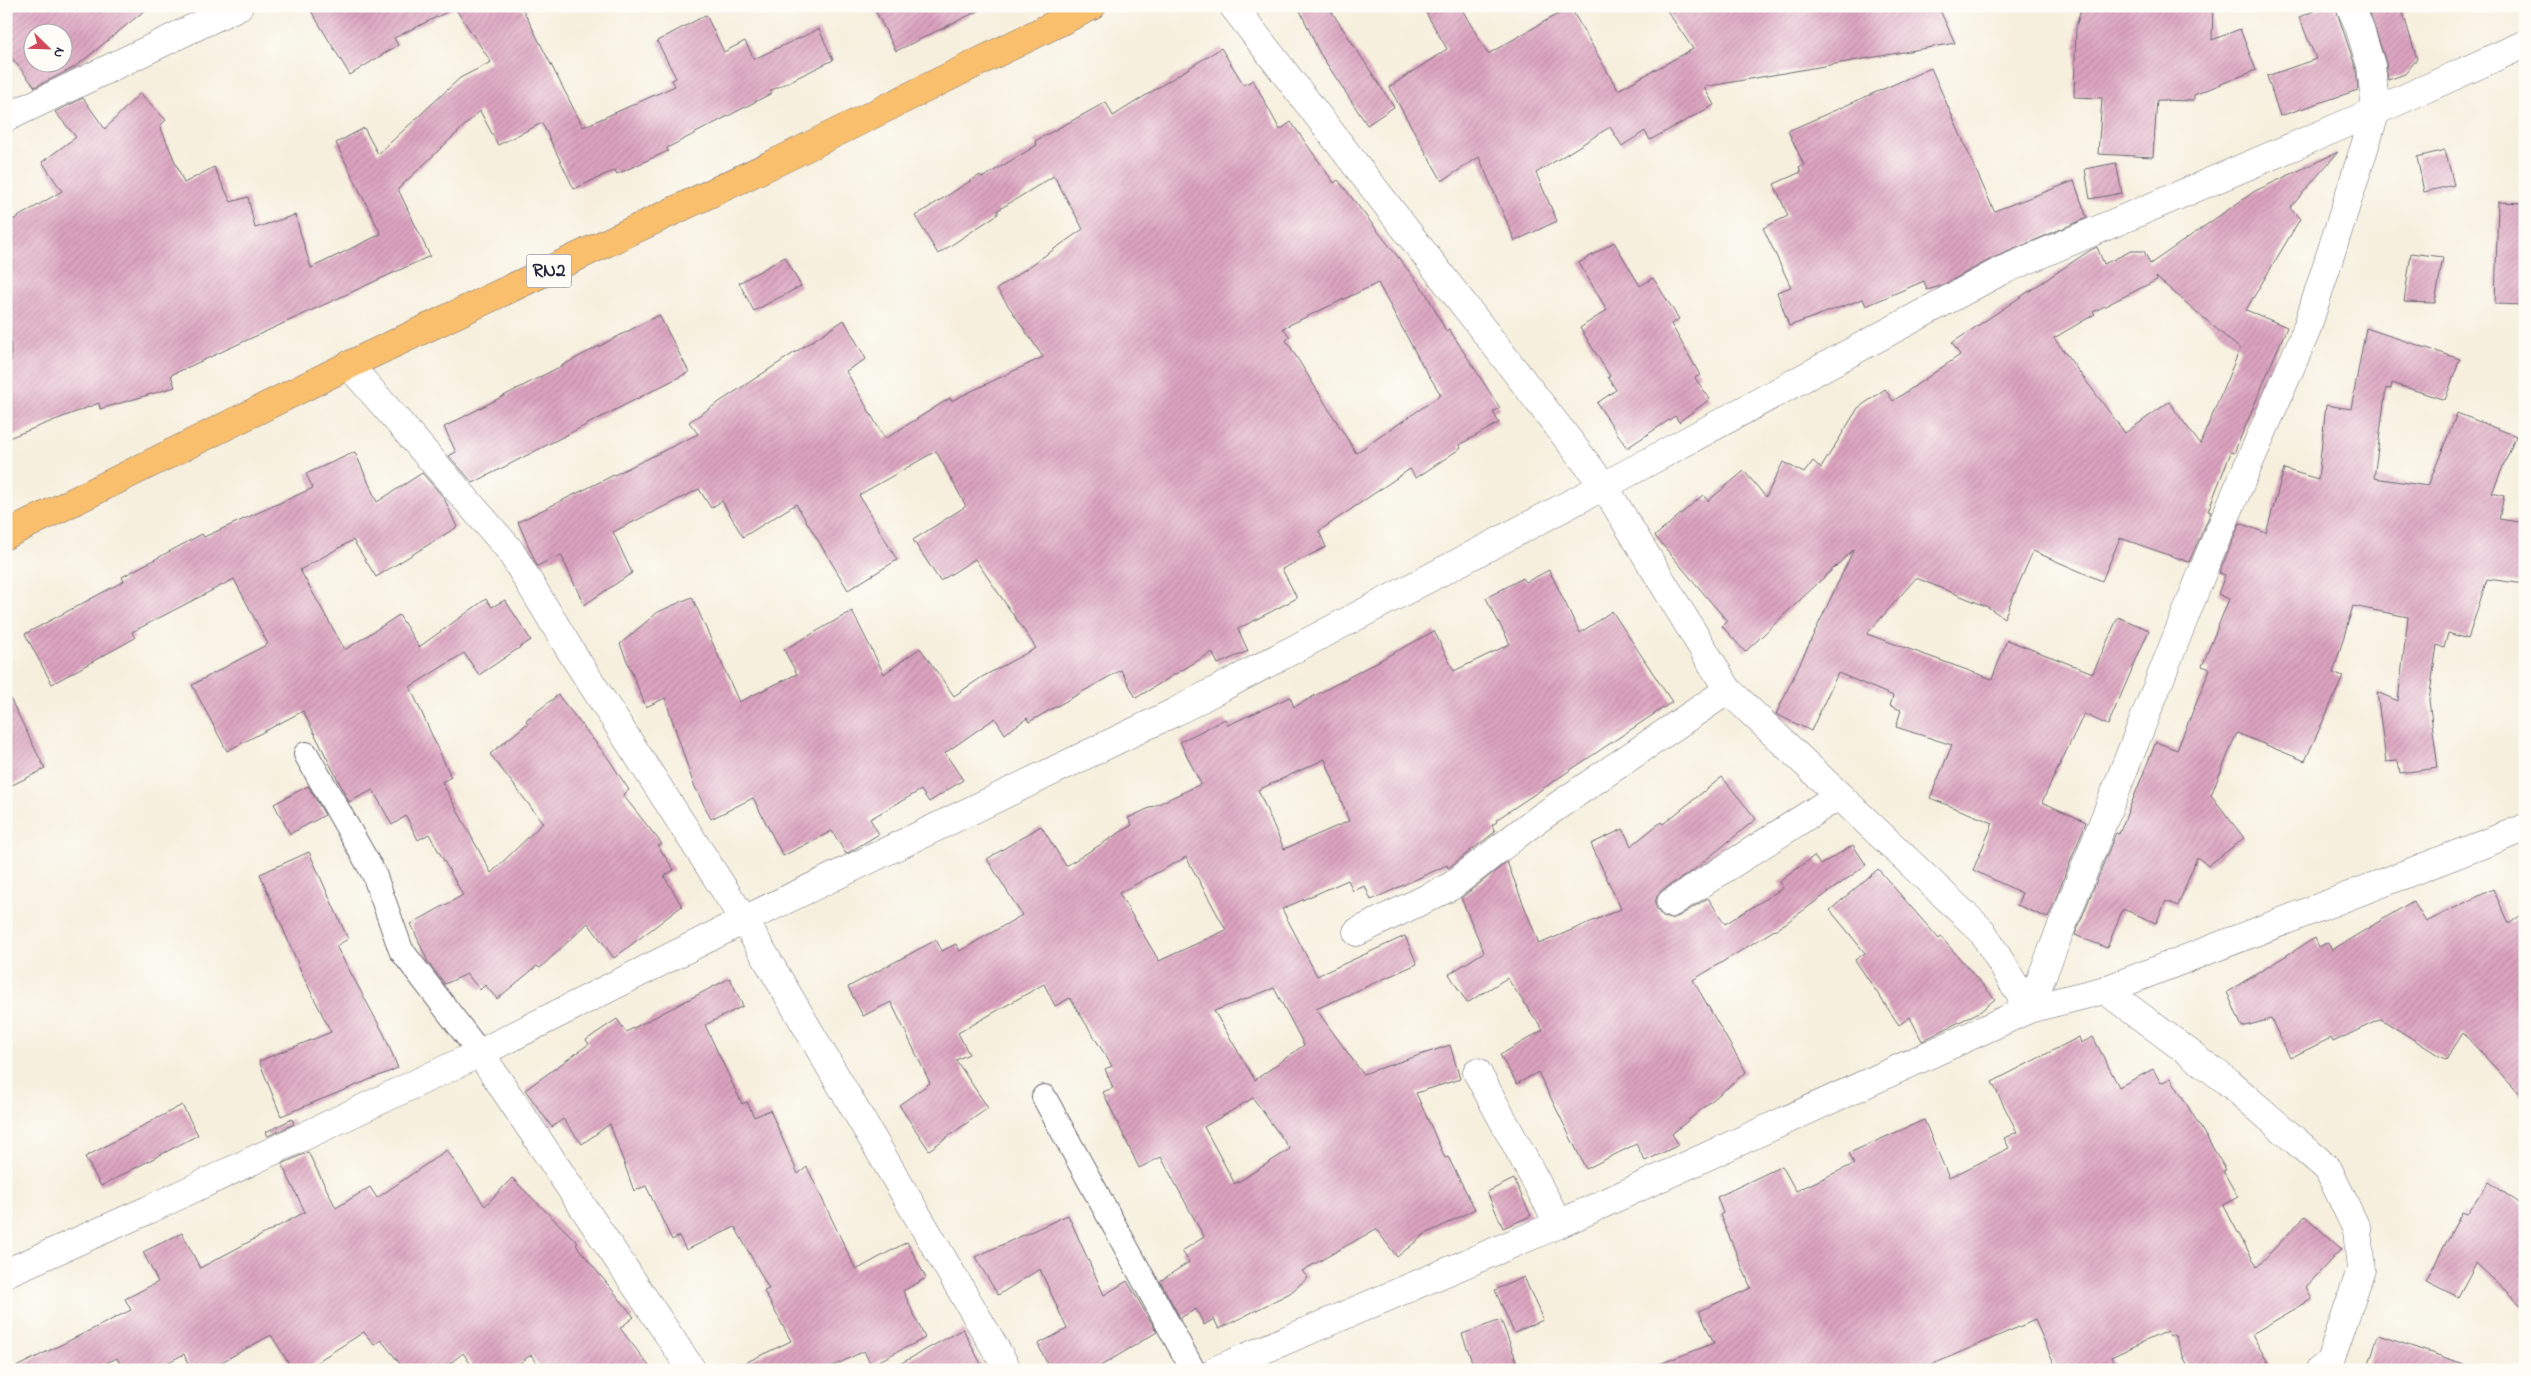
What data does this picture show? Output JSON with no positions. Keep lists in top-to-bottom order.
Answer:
{
  "streets": {
    "highway": ["RN2"]
  },
  "north": "bottom right"
}
